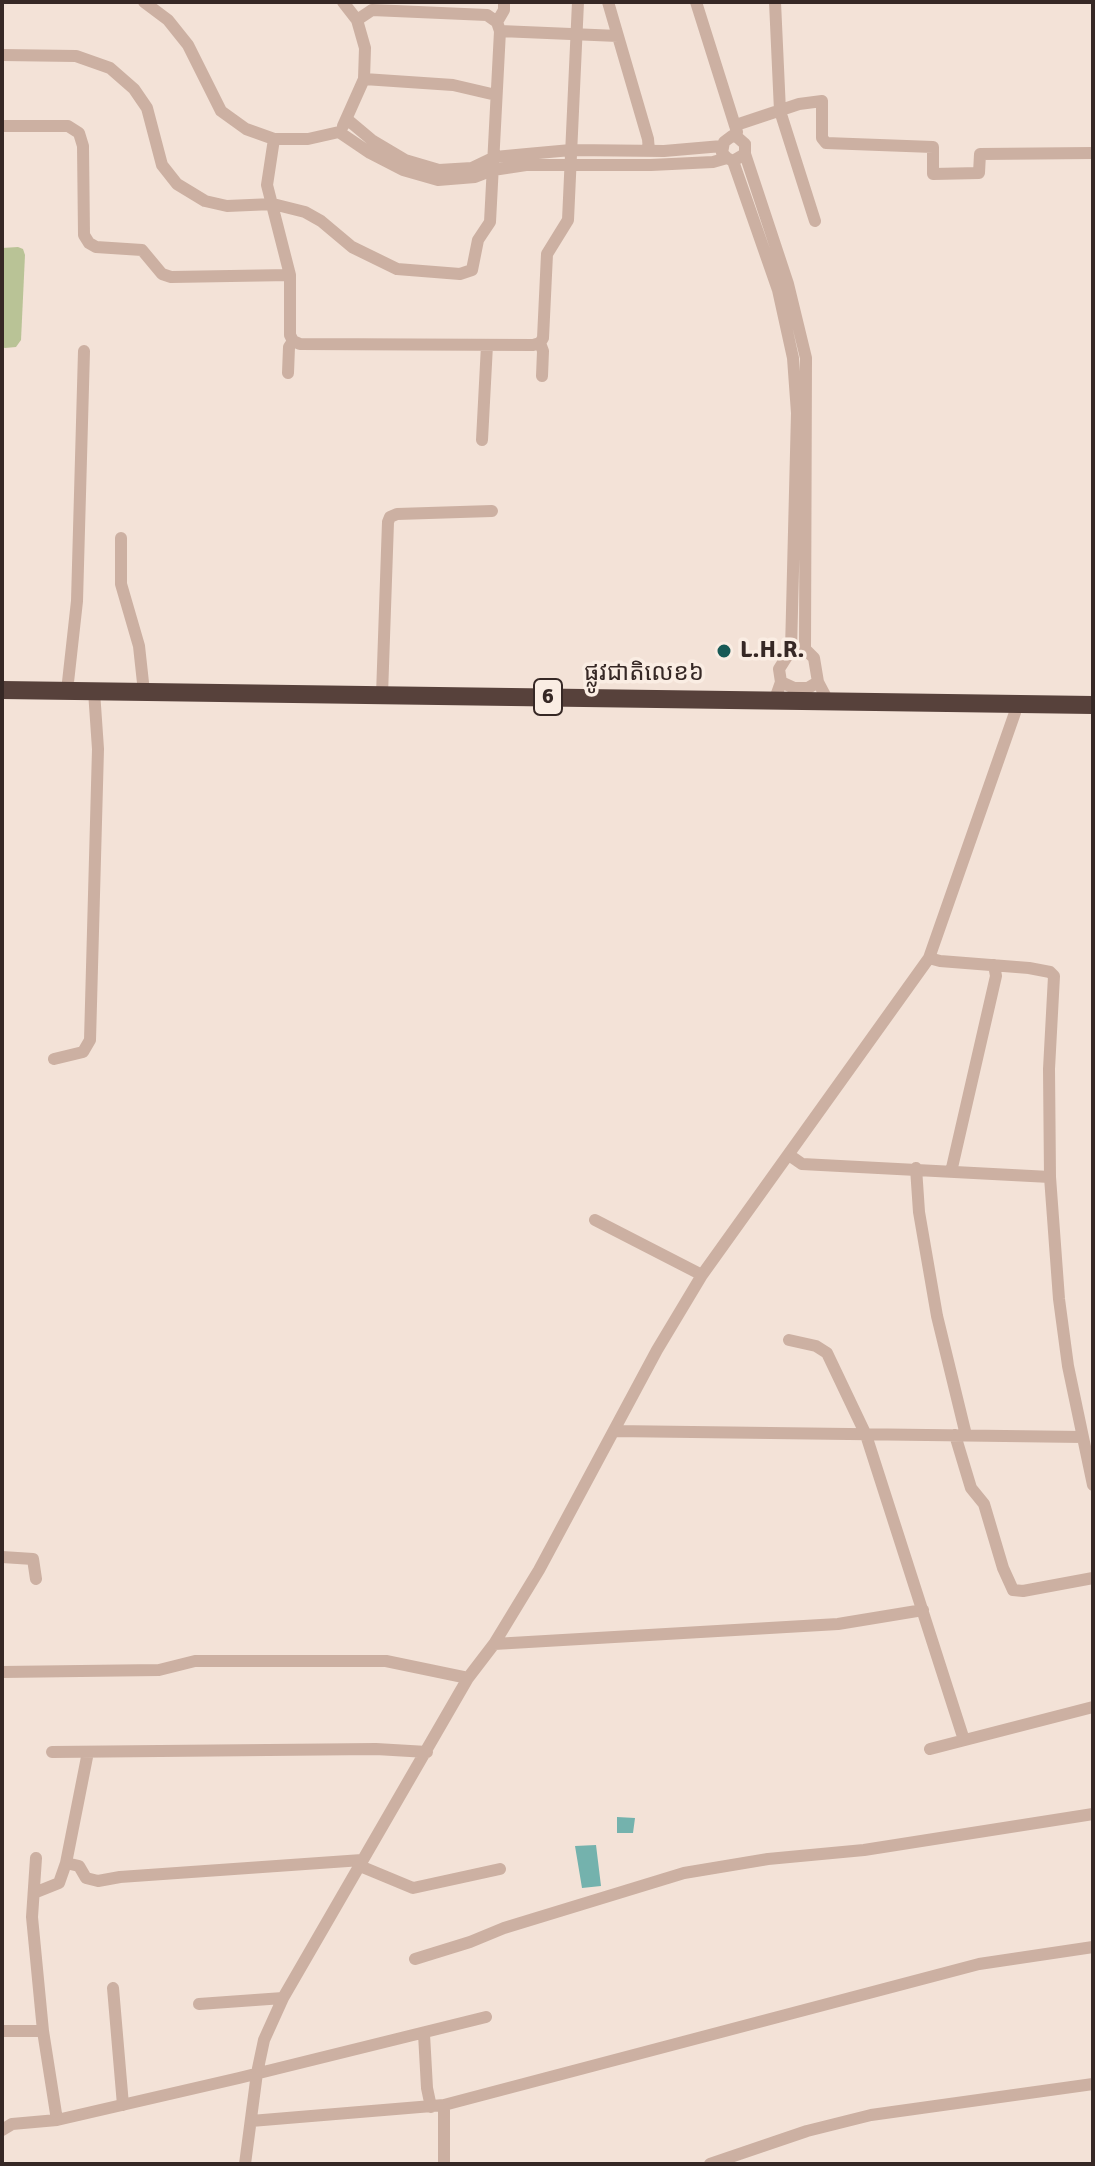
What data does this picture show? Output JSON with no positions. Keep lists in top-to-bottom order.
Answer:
{
  "streets": {
    "highway": ["ផ្លូវជាតិលេខ៦", "6"]
  },
  "places": ["L.H.R."]
}
